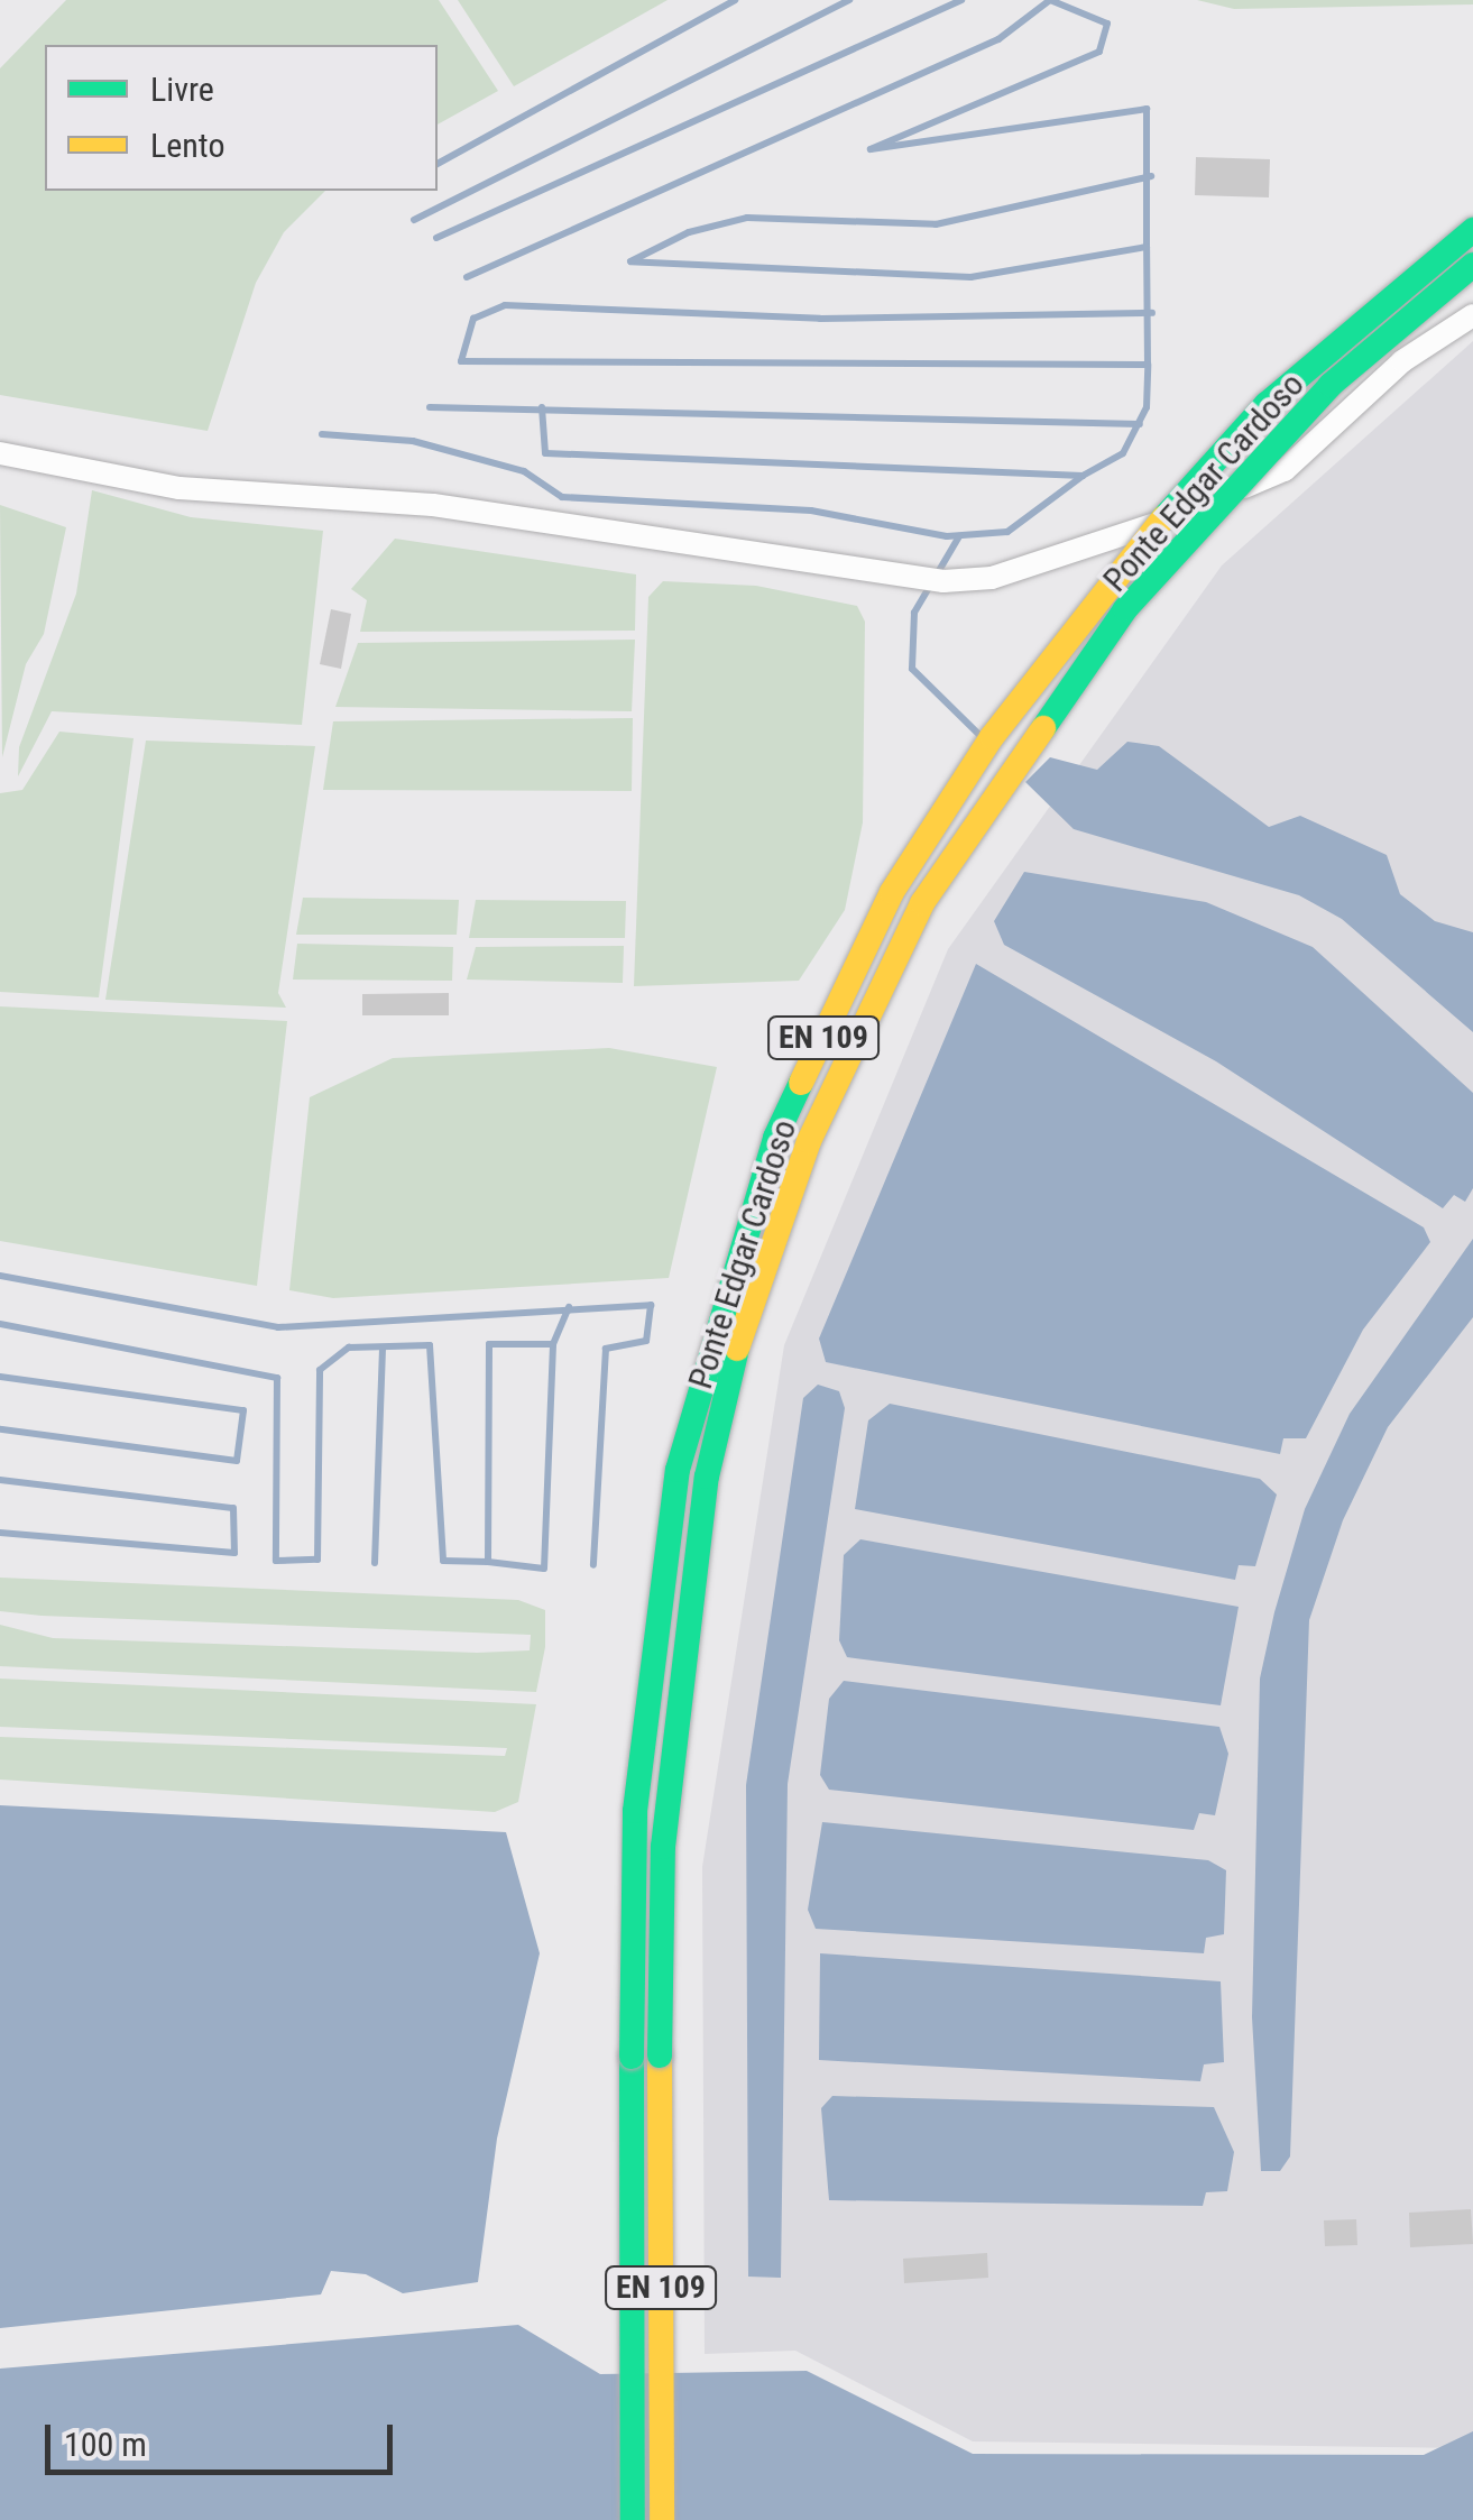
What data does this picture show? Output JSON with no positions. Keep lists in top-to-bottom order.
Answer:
{
  "streets": {
    "main road": ["Ponte Edgar Cardoso", "EN 109"]
  },
  "legend": ["Livre", "Lento"],
  "scale_bar": "100 m"
}
